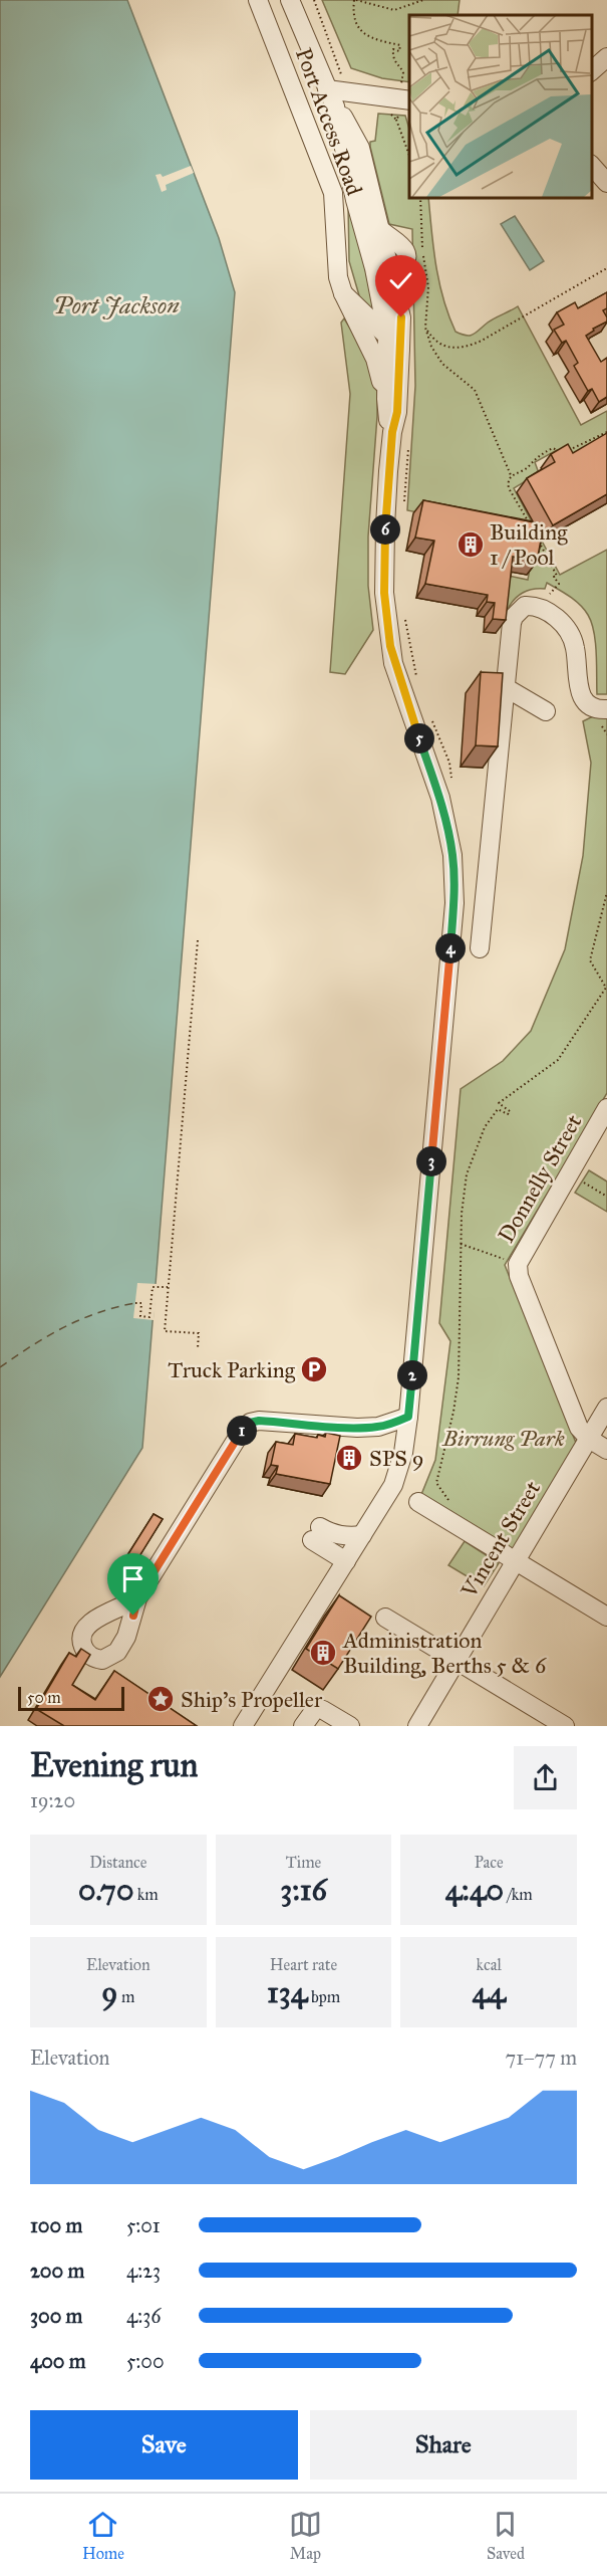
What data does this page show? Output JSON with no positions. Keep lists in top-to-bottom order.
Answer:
{
  "streets": {
    "street": ["Port Access Road", "Donnelly Street", "Vincent Street"]
  },
  "crossings": [
    ["Donnelly Street", "Vincent Street"]
  ],
  "water": ["Port Jackson"],
  "parks": ["Birrung Park"],
  "places": {
    "building": ["Building 1 / Pool", "SPS 9", "Administration Building, Berths 5 & 6"],
    "parking": ["Truck Parking"],
    "place": ["Ship’s Propeller"]
  },
  "scale_bar": "50 m",
  "page": {
    "pins": [
      "6",
      "5",
      "4",
      "3",
      "2",
      "1"
    ],
    "scale": "50 m",
    "heading": ["Evening run", "19:20"],
    "stats": [
      ["Distance", "0.70 km"],
      ["Time", "3:16"],
      ["Pace", "4:40 /km"],
      ["Elevation", "9 m"],
      ["Heart rate", "134 bpm"],
      ["kcal", "44"]
    ],
    "chart": ["Elevation", "71–77 m"],
    "list": [
      {
        "name": "100 m",
        "note": "5:01"
      },
      {
        "name": "200 m",
        "note": "4:23"
      },
      {
        "name": "300 m",
        "note": "4:36"
      },
      {
        "name": "400 m",
        "note": "5:00"
      }
    ],
    "buttons": ["Save", "Share"],
    "tabs": ["Home", "Map", "Saved"]
  }
}
